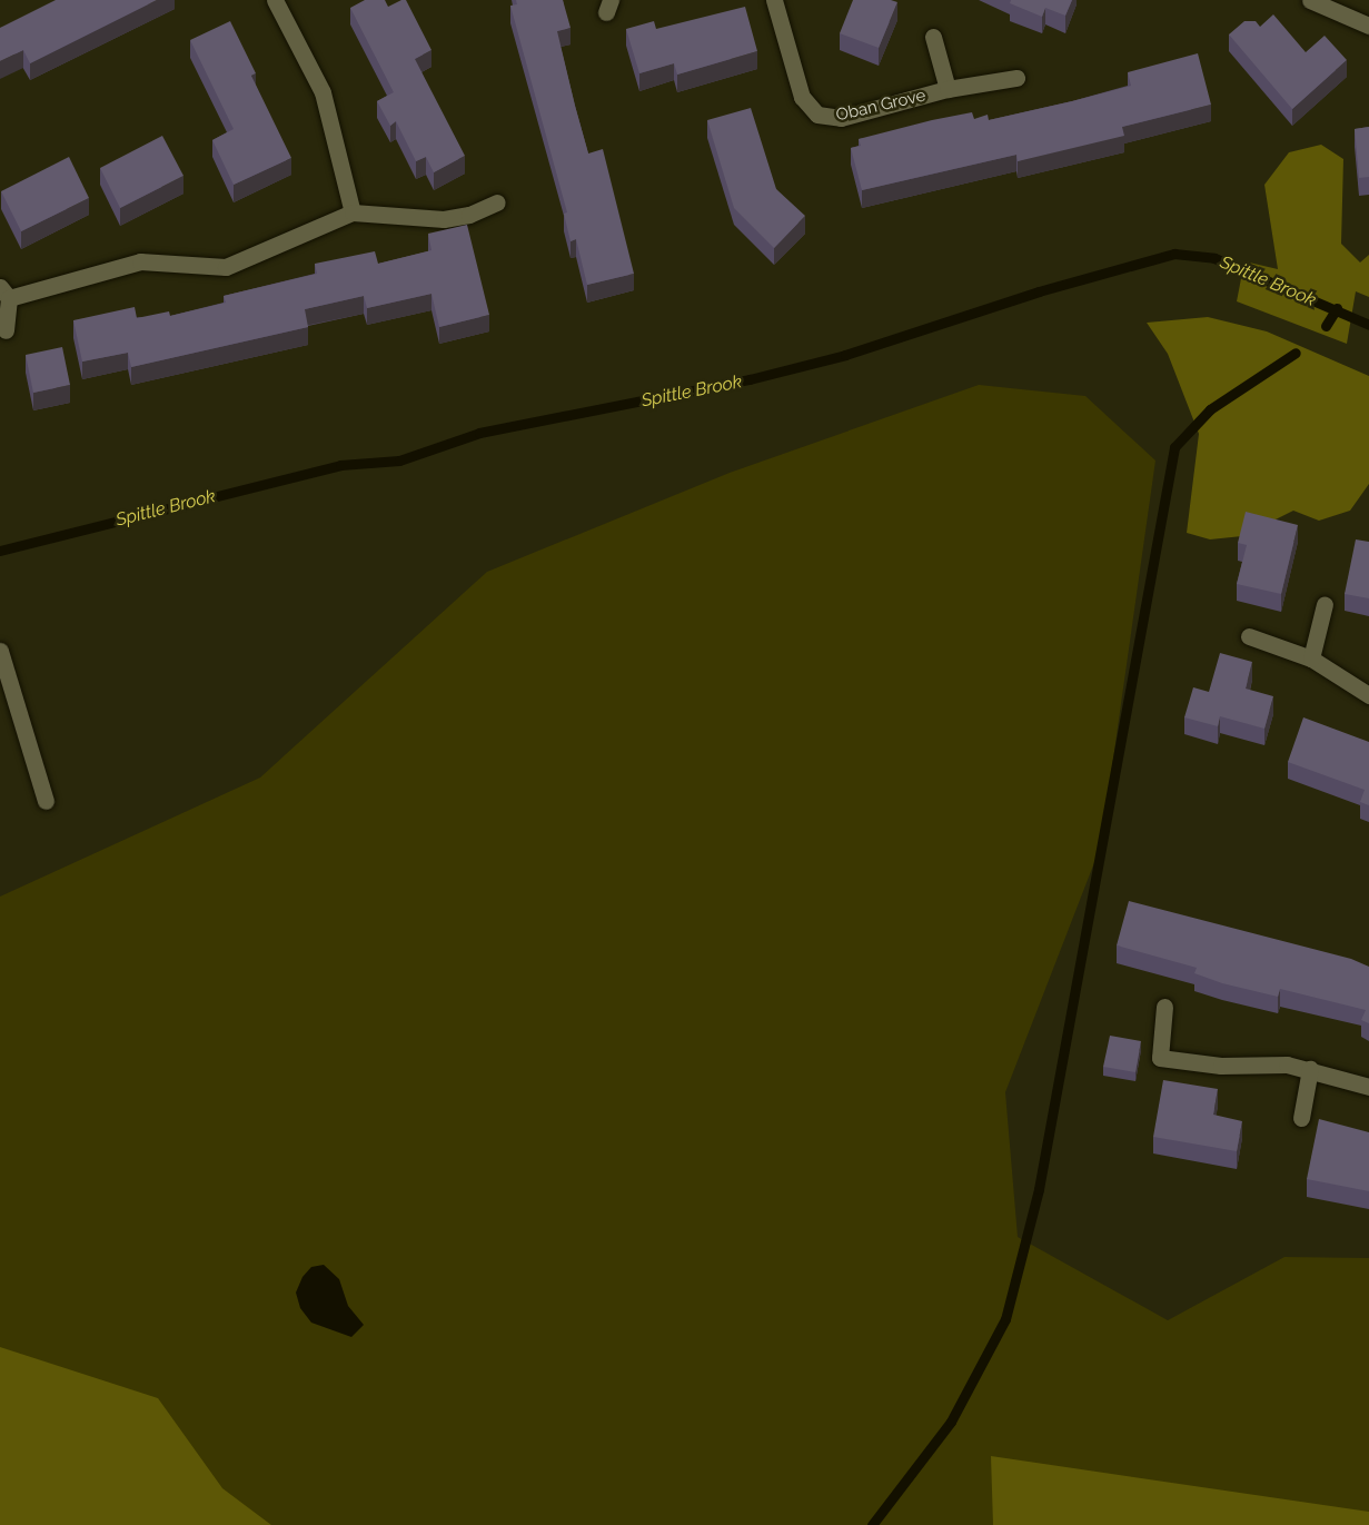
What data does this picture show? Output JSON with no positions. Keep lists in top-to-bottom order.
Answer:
{
  "streets": {
    "street": ["Oban Grove"]
  },
  "water": ["Spittle Brook"]
}
